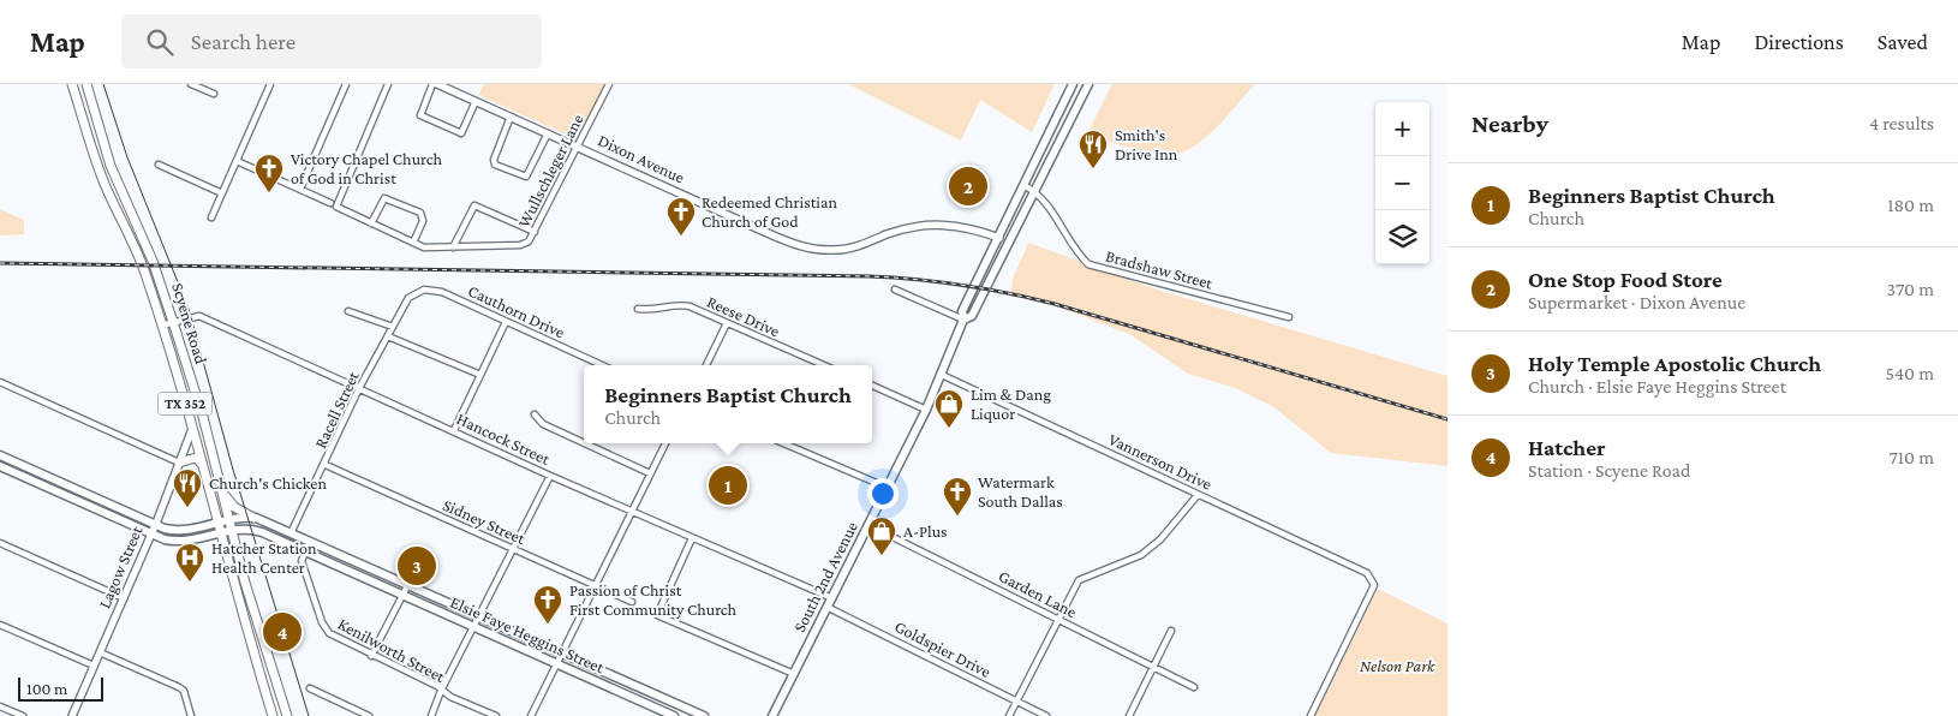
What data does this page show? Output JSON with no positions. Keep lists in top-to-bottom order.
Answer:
{
  "streets": {
    "main road": [
      "Scyene Road",
      "TX 352",
      "South 2nd Avenue",
      "Elsie Faye Heggins Street"
    ],
    "street": [
      "Dixon Avenue",
      "Wullschleger Lane",
      "Bradshaw Street",
      "Cauthorn Drive",
      "Reese Drive",
      "Racell Street",
      "Hancock Street",
      "Vannerson Drive",
      "Sidney Street",
      "Lagow Street",
      "Garden Lane",
      "Goldspier Drive",
      "Kenilworth Street"
    ]
  },
  "crossings": [
    ["Dixon Avenue", "Wullschleger Lane"],
    ["Dixon Avenue", "South 2nd Avenue"],
    ["Bradshaw Street", "South 2nd Avenue"],
    ["Cauthorn Drive", "Racell Street"],
    ["Scyene Road", "Hancock Street"],
    ["Scyene Road", "Lagow Street"],
    ["Scyene Road", "Elsie Faye Heggins Street"],
    ["Racell Street", "Hancock Street"],
    ["Racell Street", "Sidney Street"],
    ["Racell Street", "Elsie Faye Heggins Street"],
    ["Hancock Street", "South 2nd Avenue"],
    ["Vannerson Drive", "South 2nd Avenue"],
    ["Lagow Street", "Elsie Faye Heggins Street"],
    ["South 2nd Avenue", "Garden Lane"],
    ["South 2nd Avenue", "Goldspier Drive"],
    ["Elsie Faye Heggins Street", "Kenilworth Street"]
  ],
  "parks": ["Nelson Park"],
  "places": {
    "restaurant": ["Smith's Drive Inn", "Church's Chicken"],
    "church": [
      "Victory Chapel Church of God in Christ",
      "Redeemed Christian Church of God",
      "Watermark South Dallas",
      "Passion of Christ First Community Church"
    ],
    "shop": ["Lim & Dang Liquor", "A-Plus"],
    "hospital": ["Hatcher Station Health Center"]
  },
  "scale_bar": "100 m",
  "page": {
    "header": "Map",
    "search": "Search here",
    "nav": ["Map", "Directions", "Saved"],
    "heading": ["Nearby", "4 results"],
    "map_buttons": ["+", "−"],
    "list": [
      {
        "mark": "1",
        "name": "Beginners Baptist Church",
        "note": "Church",
        "value": "180 m"
      },
      {
        "mark": "2",
        "name": "One Stop Food Store",
        "note": "Supermarket · Dixon Avenue",
        "value": "370 m"
      },
      {
        "mark": "3",
        "name": "Holy Temple Apostolic Church",
        "note": "Church · Elsie Faye Heggins Street",
        "value": "540 m"
      },
      {
        "mark": "4",
        "name": "Hatcher",
        "note": "Station · Scyene Road",
        "value": "710 m"
      }
    ],
    "pins": [
      "2",
      "1",
      "3",
      "4"
    ],
    "popup": ["Beginners Baptist Church", "Church"],
    "scale": "100 m"
  }
}
